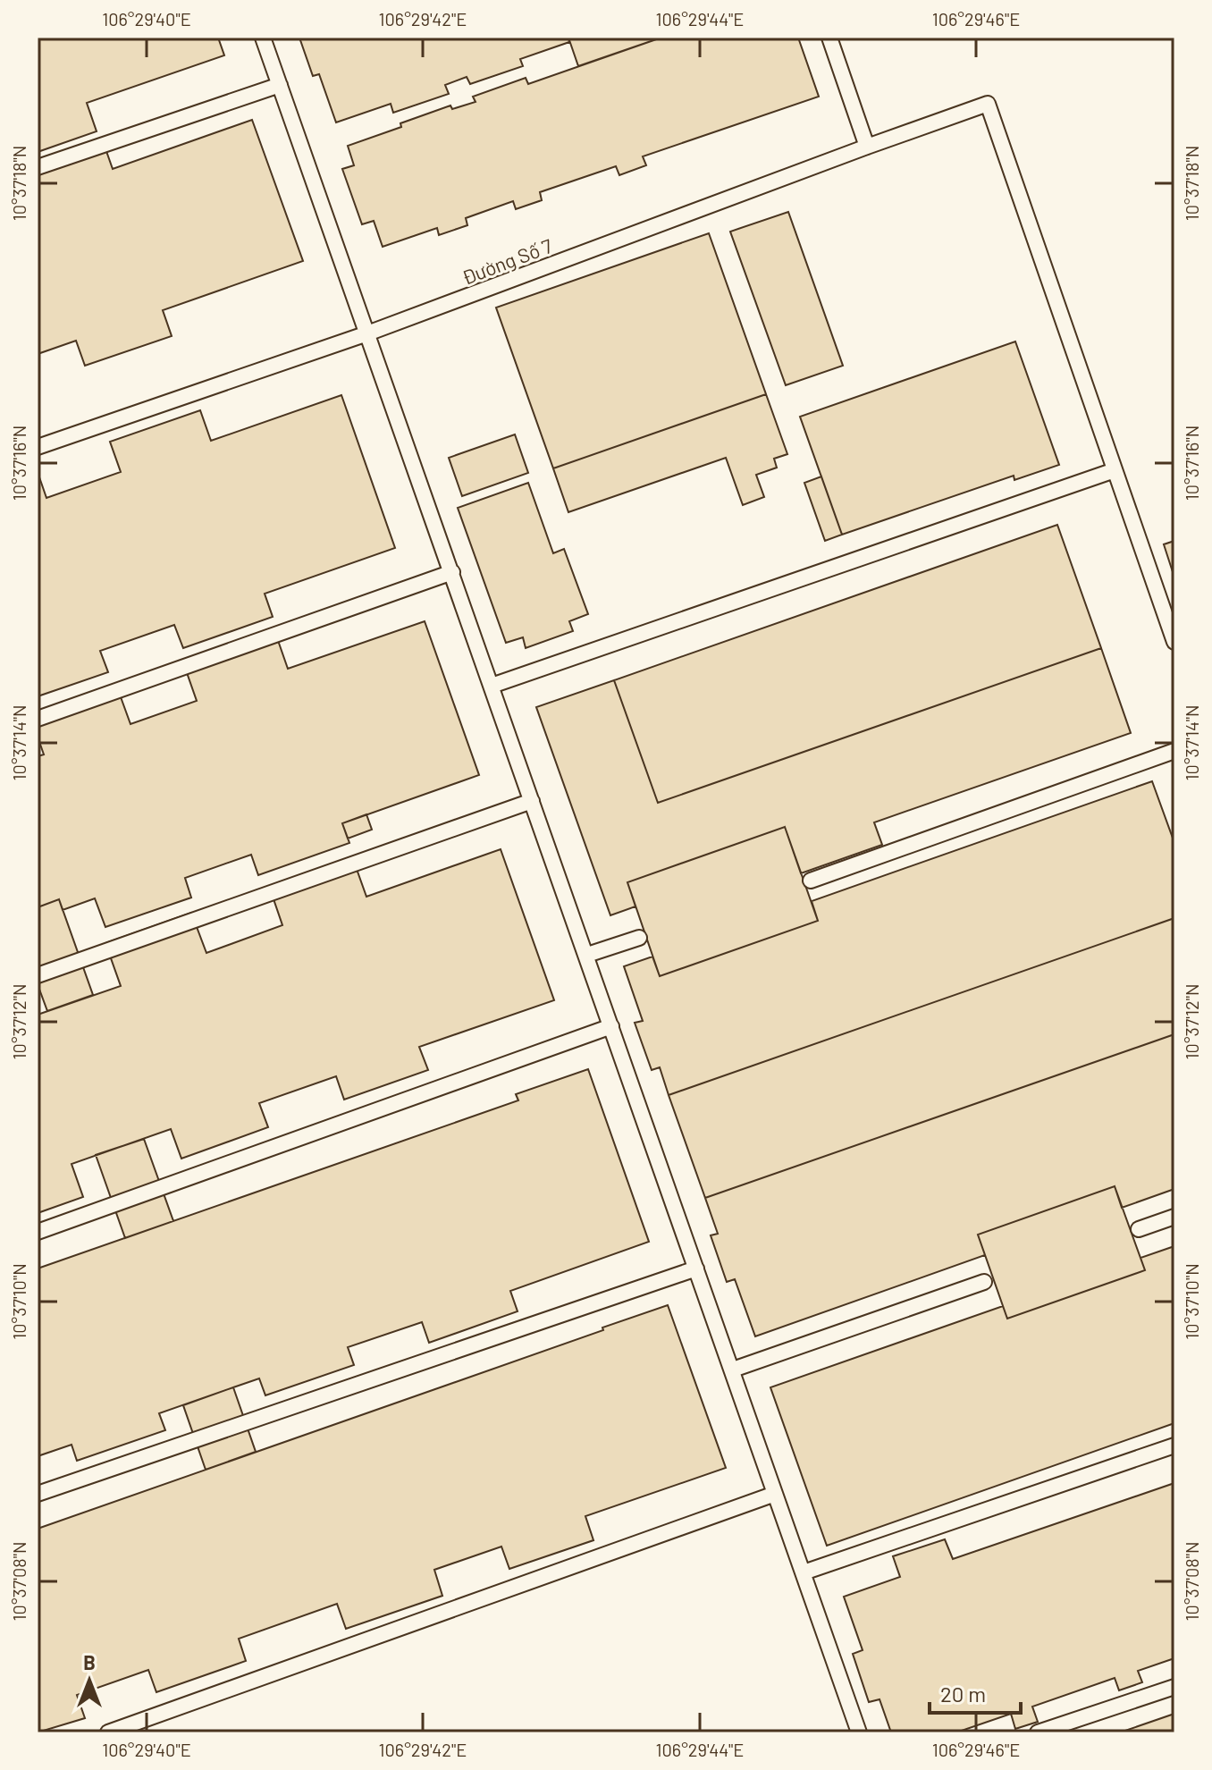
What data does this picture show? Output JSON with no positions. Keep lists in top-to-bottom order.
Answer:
{
  "streets": {
    "lane": ["Đường Số 7"]
  },
  "scale_bar": "20 m",
  "north": "top",
  "coordinates": [
    "106°29'40\"E",
    "106°29'42\"E",
    "106°29'44\"E",
    "106°29'46\"E",
    "10°37'18\"N",
    "10°37'16\"N",
    "10°37'14\"N",
    "10°37'12\"N",
    "10°37'10\"N",
    "10°37'08\"N"
  ]
}
